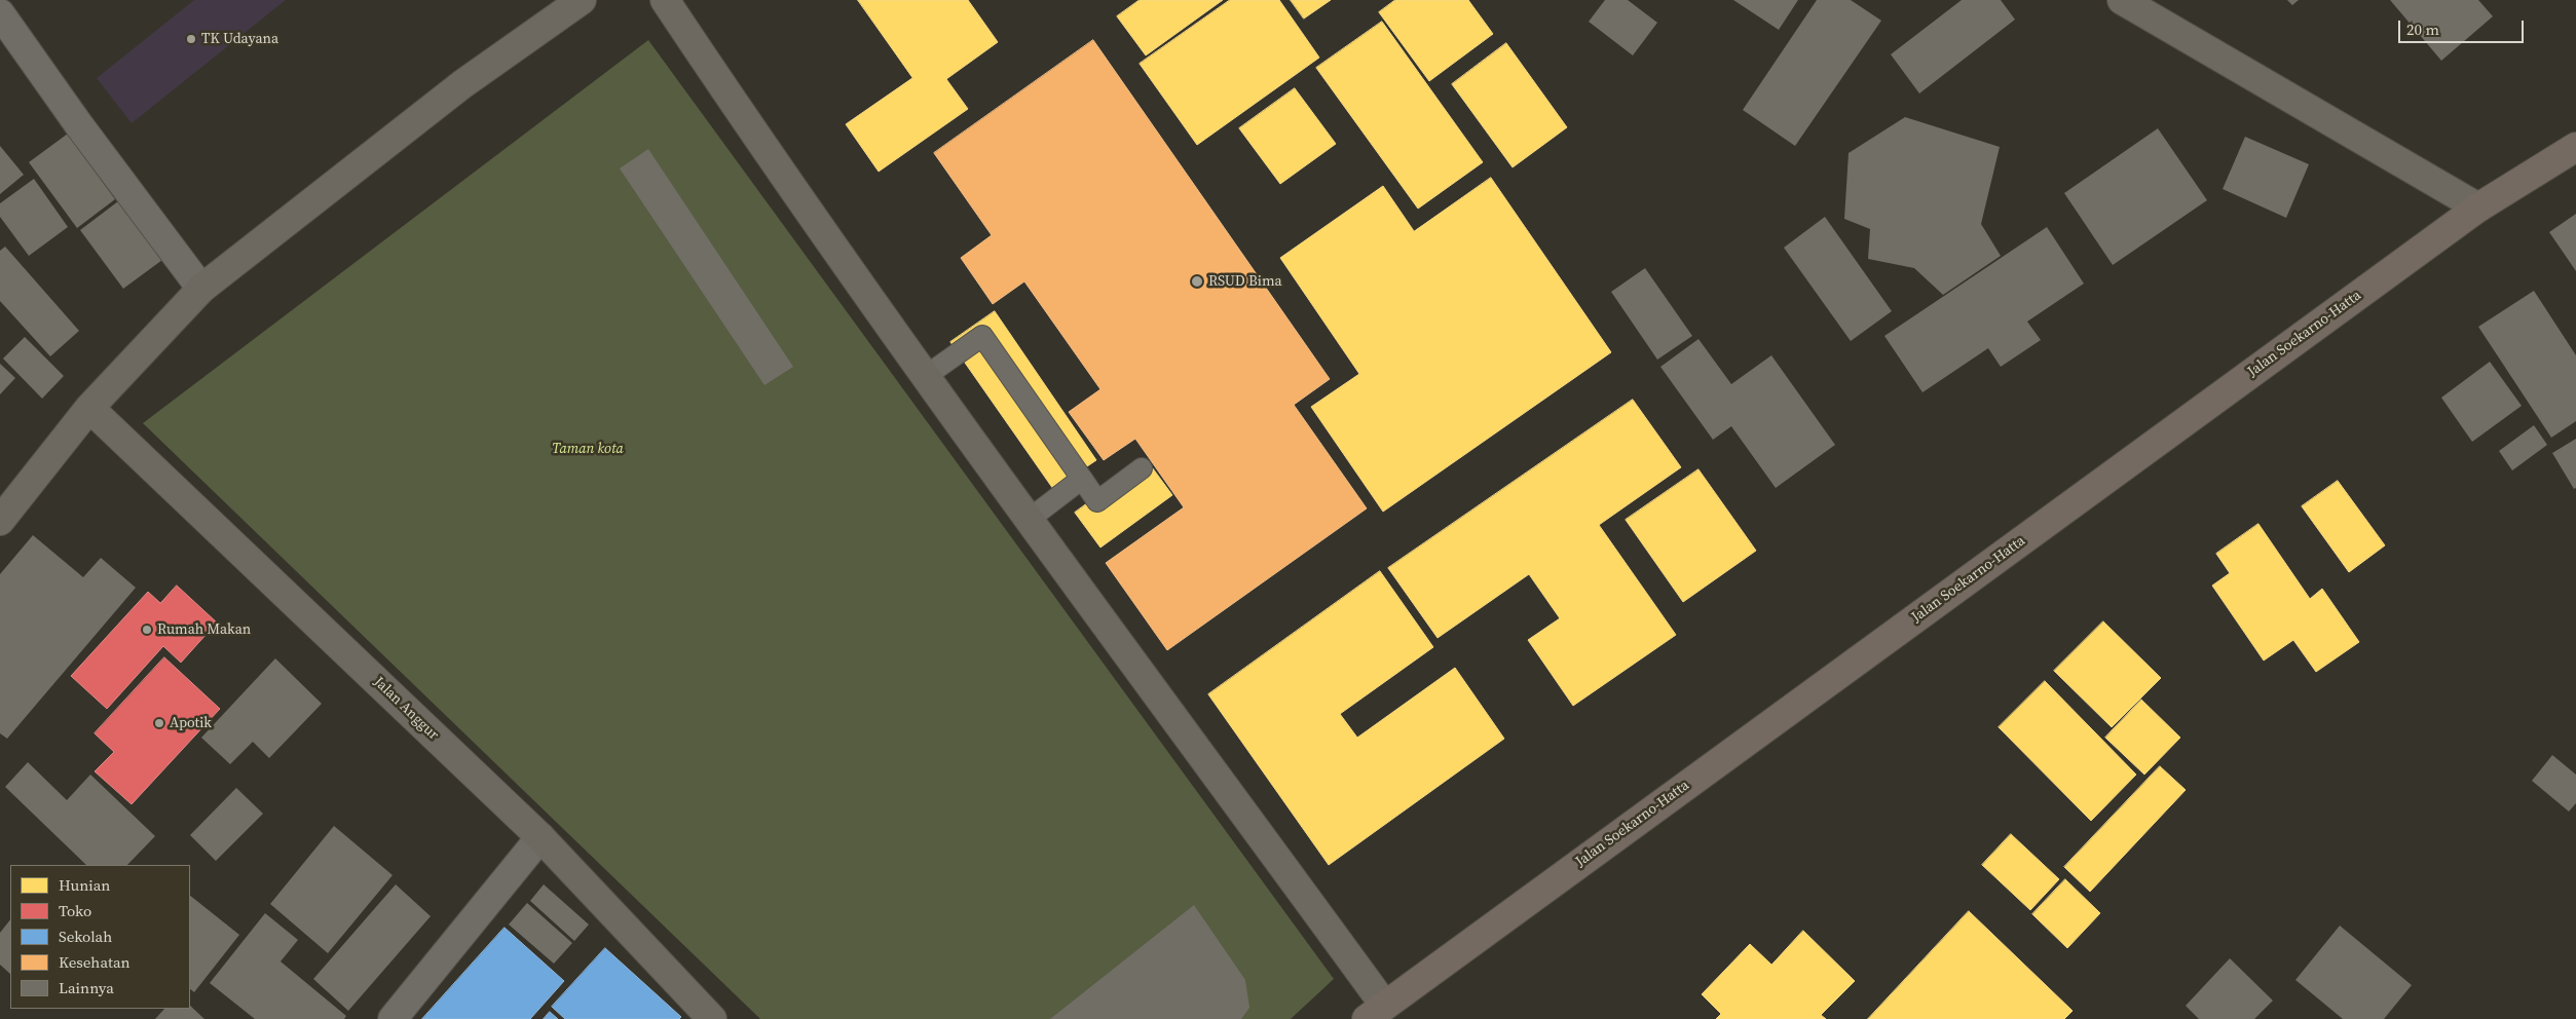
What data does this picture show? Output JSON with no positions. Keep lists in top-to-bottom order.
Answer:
{
  "streets": {
    "highway": ["Jalan Soekarno-Hatta"],
    "street": ["Jalan Anggur"]
  },
  "parks": ["Taman kota"],
  "places": [
    "TK Udayana",
    "RSUD Bima",
    "Rumah Makan",
    "Apotik"
  ],
  "legend": [
    "Hunian",
    "Toko",
    "Sekolah",
    "Kesehatan",
    "Lainnya"
  ],
  "scale_bar": "20 m"
}
